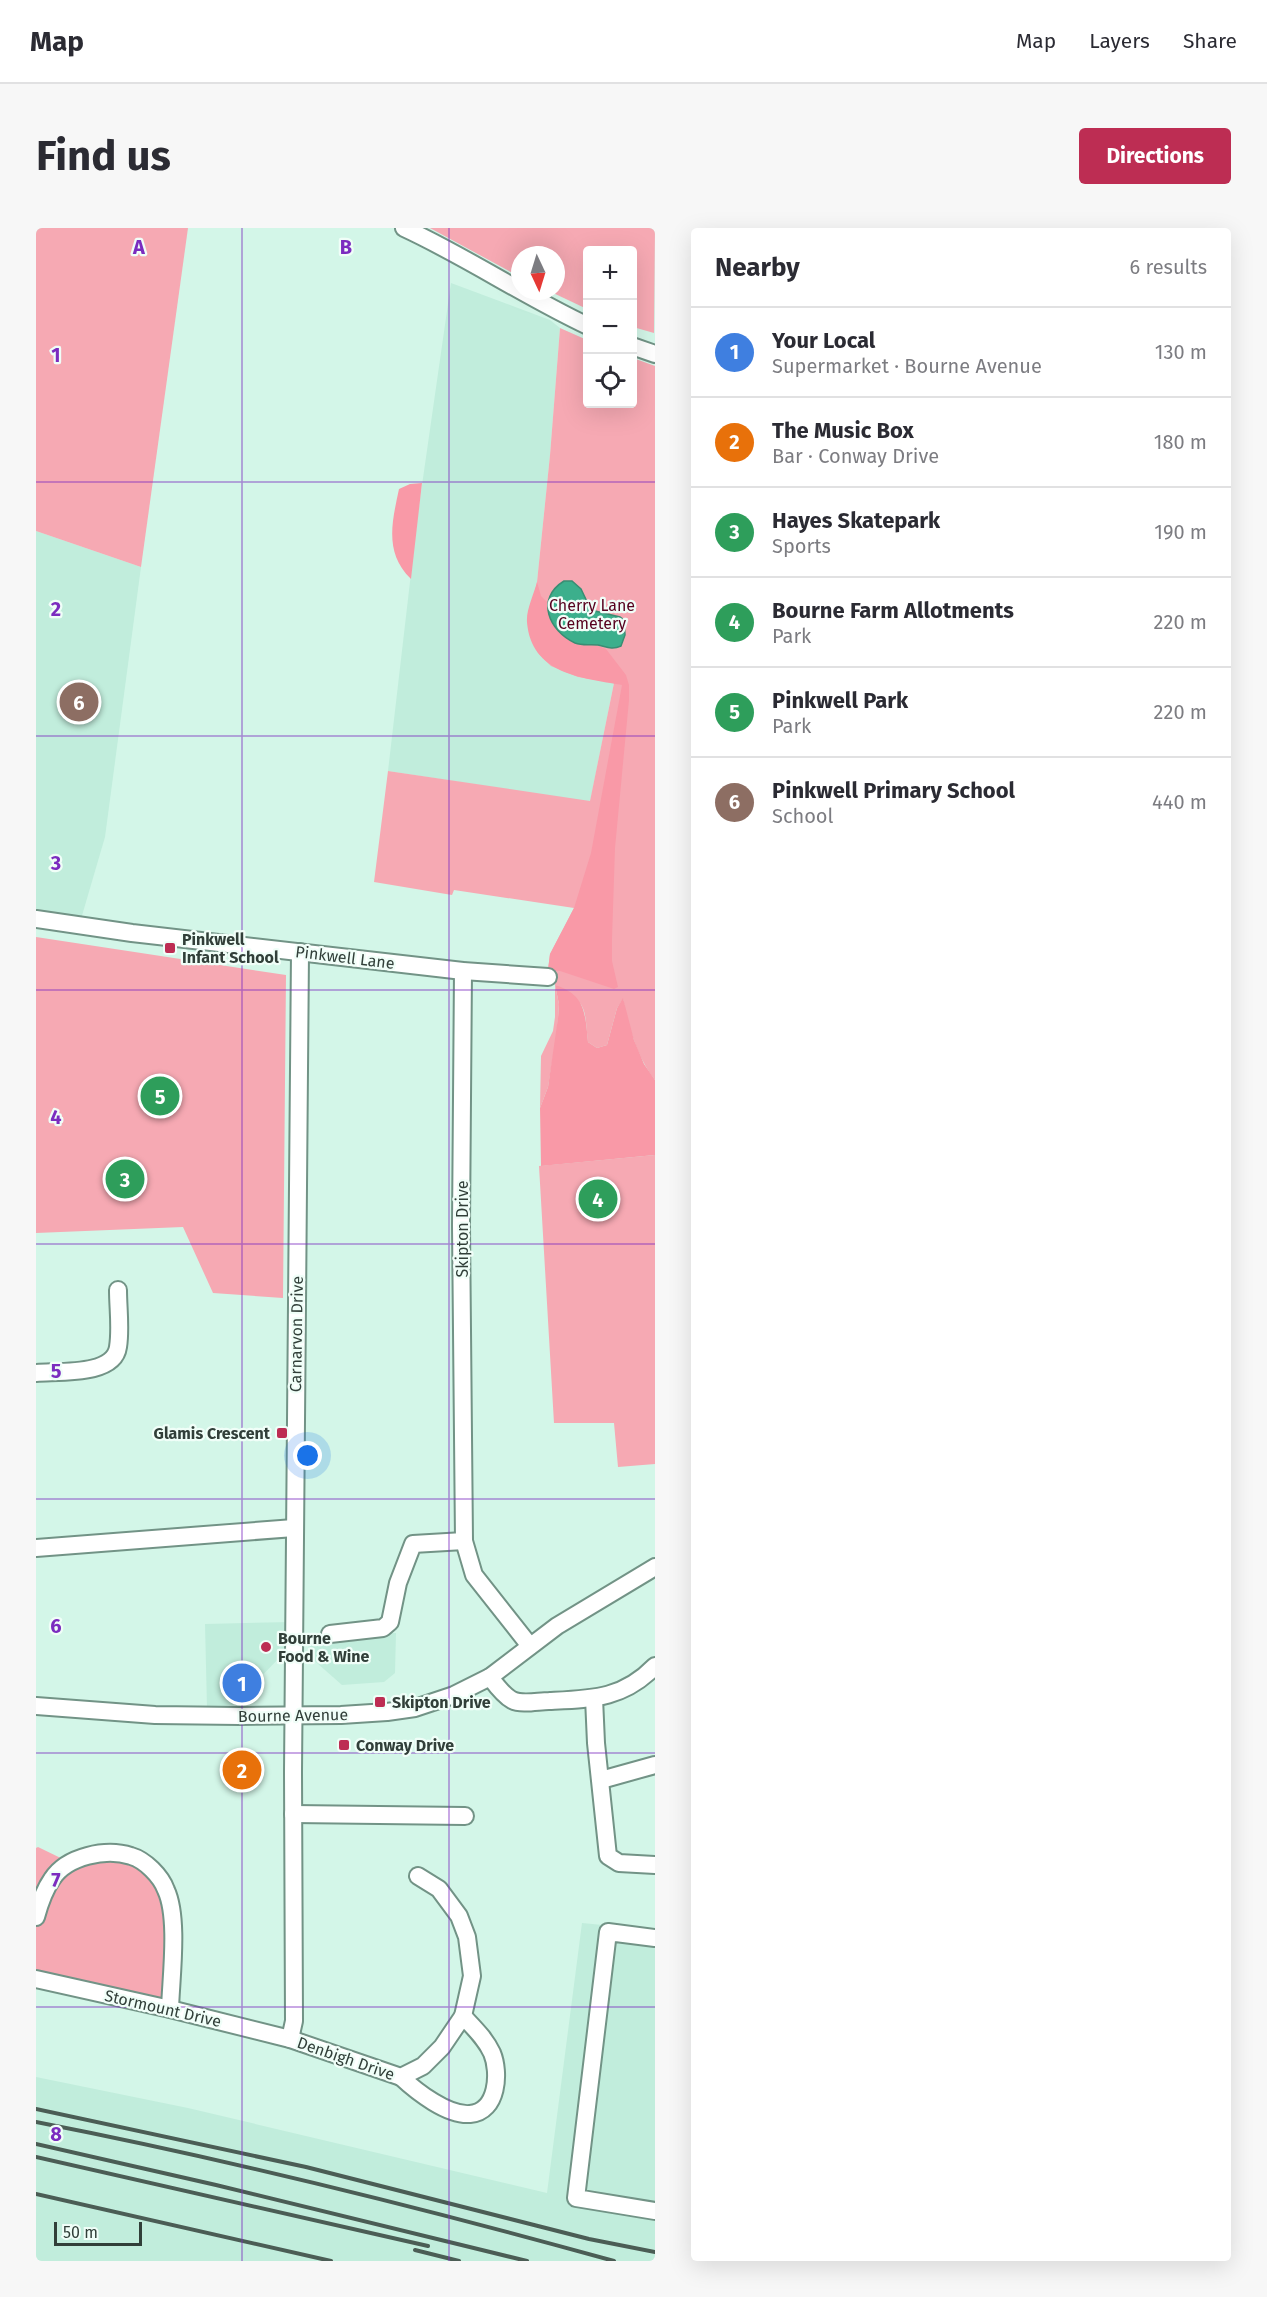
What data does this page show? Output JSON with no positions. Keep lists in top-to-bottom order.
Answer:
{
  "streets": {
    "street": [
      "Pinkwell Lane",
      "Skipton Drive",
      "Carnarvon Drive",
      "Bourne Avenue",
      "Stormount Drive",
      "Denbigh Drive"
    ]
  },
  "crossings": [
    ["Pinkwell Lane", "Skipton Drive"],
    ["Pinkwell Lane", "Carnarvon Drive"],
    ["Skipton Drive", "Bourne Avenue"],
    ["Carnarvon Drive", "Bourne Avenue"],
    ["Stormount Drive", "Denbigh Drive"]
  ],
  "parks": ["Cherry Lane Cemetery"],
  "places": {
    "transit": [
      "Pinkwell Infant School",
      "Glamis Crescent",
      "Skipton Drive",
      "Conway Drive"
    ],
    "other": ["Bourne Food & Wine"]
  },
  "scale_bar": "50 m",
  "north": "bottom",
  "page": {
    "header": "Map",
    "nav": ["Map", "Layers", "Share"],
    "buttons": "Directions",
    "title": "Find us",
    "heading": ["Nearby", "6 results"],
    "map_buttons": ["+", "−"],
    "list": [
      {
        "mark": "1",
        "name": "Your Local",
        "note": "Supermarket · Bourne Avenue",
        "value": "130 m"
      },
      {
        "mark": "2",
        "name": "The Music Box",
        "note": "Bar · Conway Drive",
        "value": "180 m"
      },
      {
        "mark": "3",
        "name": "Hayes Skatepark",
        "note": "Sports",
        "value": "190 m"
      },
      {
        "mark": "4",
        "name": "Bourne Farm Allotments",
        "note": "Park",
        "value": "220 m"
      },
      {
        "mark": "5",
        "name": "Pinkwell Park",
        "note": "Park",
        "value": "220 m"
      },
      {
        "mark": "6",
        "name": "Pinkwell Primary School",
        "note": "School",
        "value": "440 m"
      }
    ],
    "pins": [
      "6",
      "5",
      "3",
      "4",
      "1",
      "2"
    ],
    "scale": "50 m"
  },
  "grid": {
    "columns": ["A", "B"],
    "rows": [
      "1",
      "2",
      "3",
      "4",
      "5",
      "6",
      "7",
      "8"
    ]
  }
}
